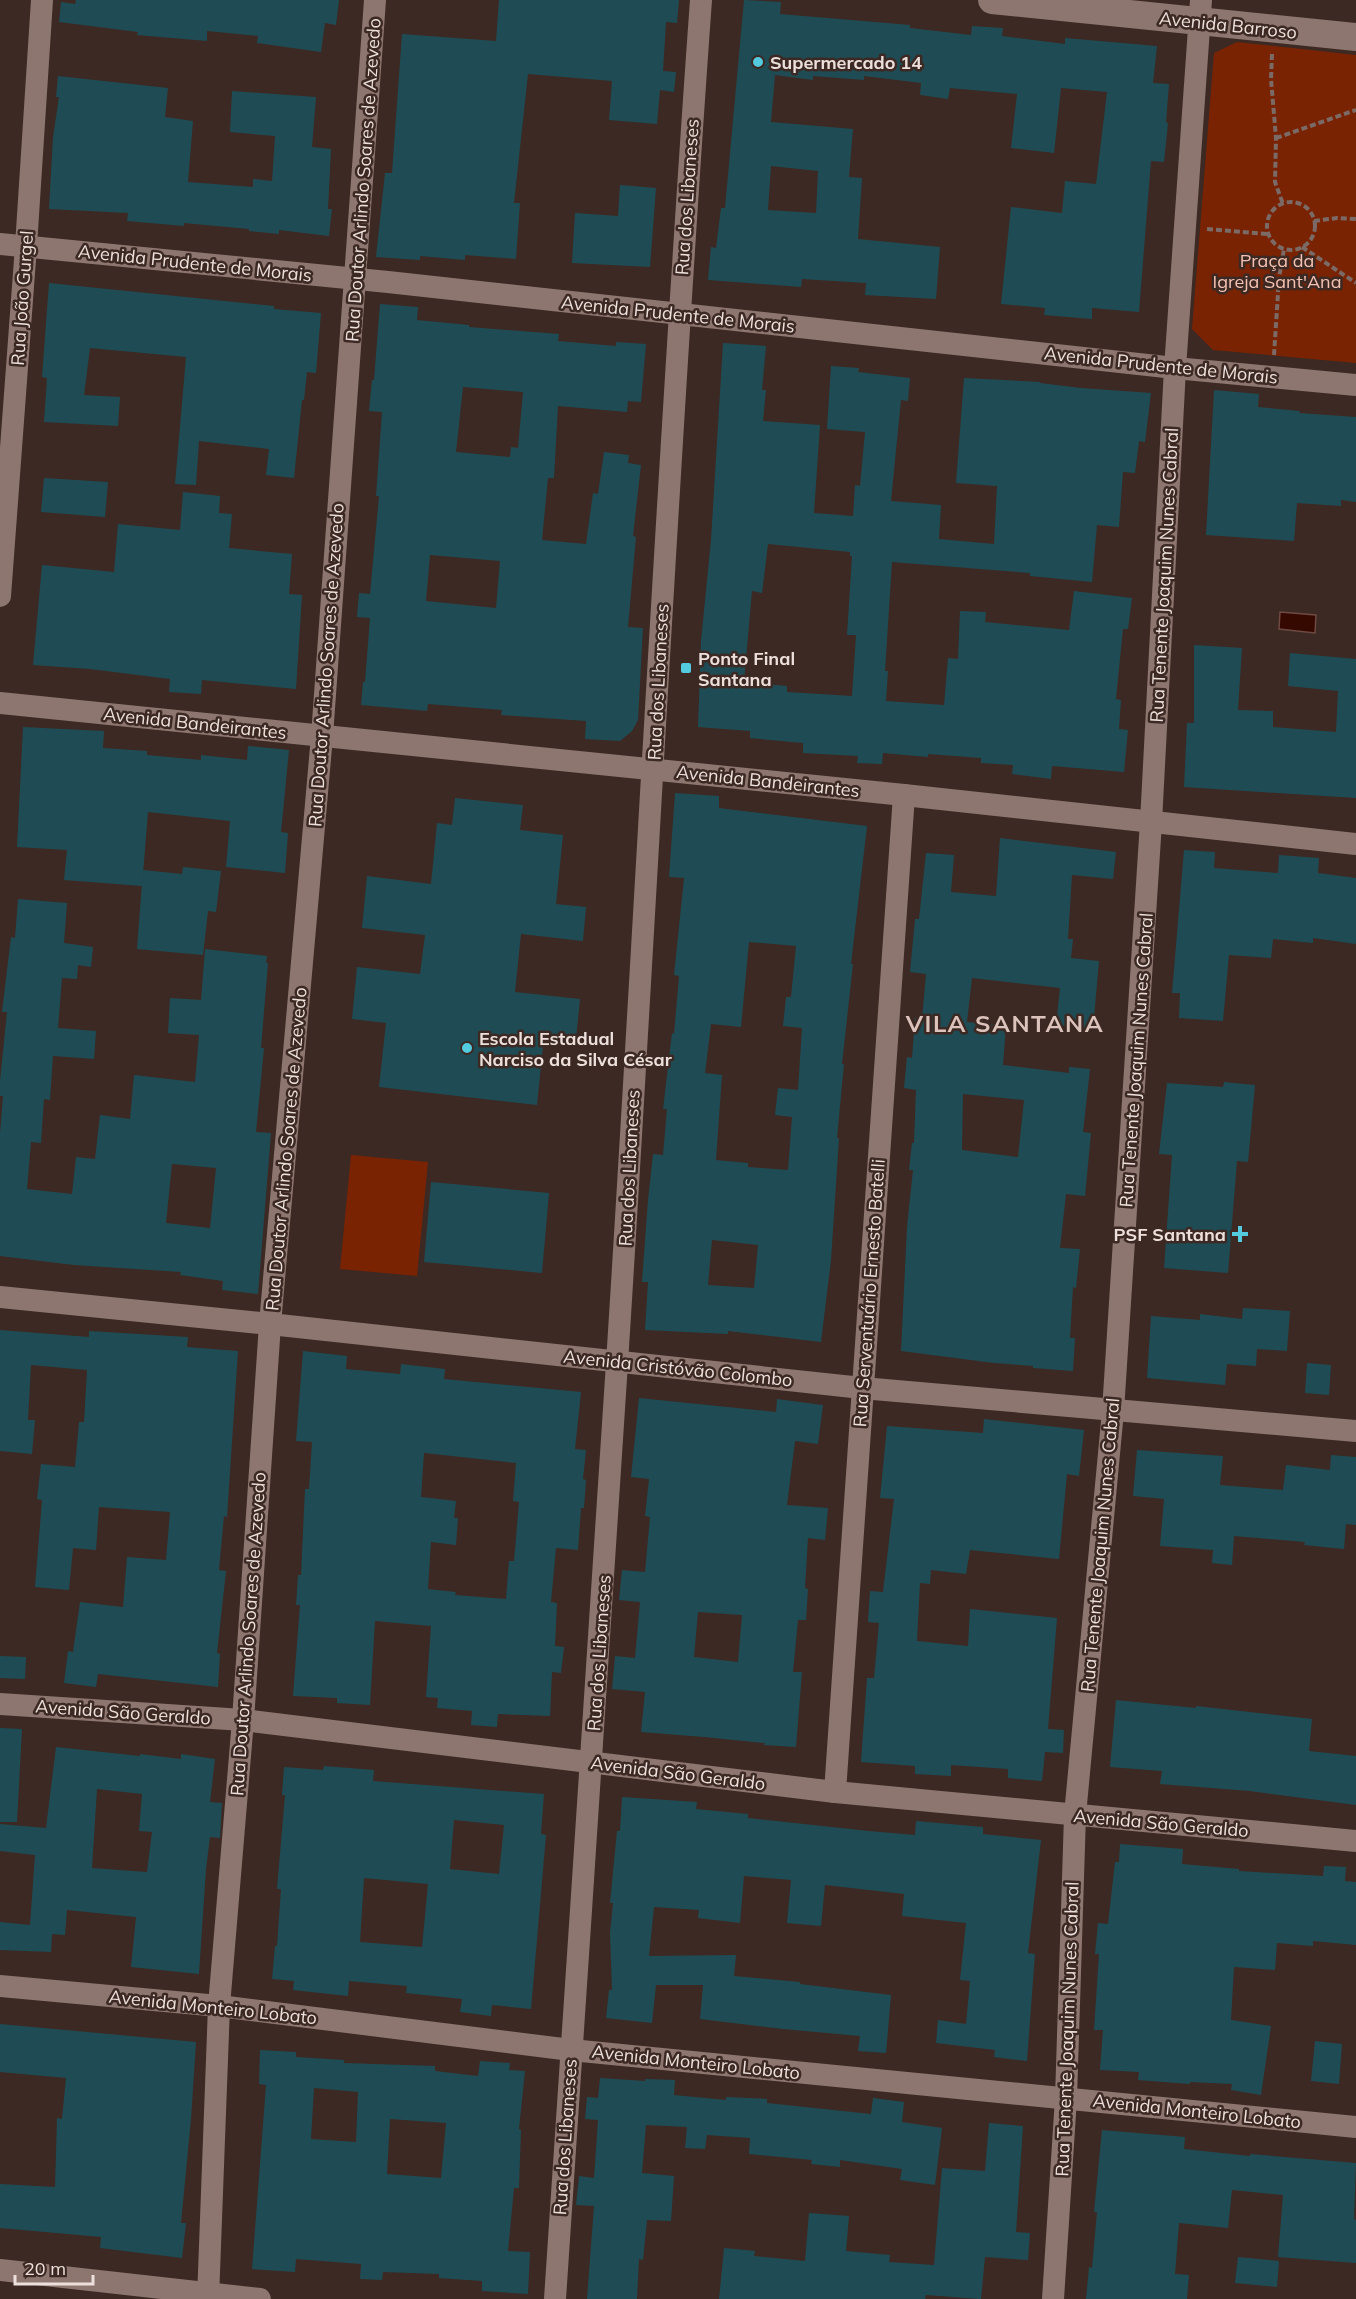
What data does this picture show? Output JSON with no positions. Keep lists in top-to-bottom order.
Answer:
{
  "streets": {
    "street": [
      "Avenida Barroso",
      "Rua Doutor Arlindo Soares de Azevedo",
      "Rua dos Libaneses",
      "Avenida Prudente de Morais",
      "Rua João Gurgel",
      "Rua Tenente Joaquim Nunes Cabral",
      "Avenida Bandeirantes",
      "Rua Serventuário Ernesto Batelli",
      "Avenida Cristóvão Colombo",
      "Avenida São Geraldo",
      "Avenida Monteiro Lobato"
    ]
  },
  "crossings": [
    ["Avenida Barroso", "Rua Tenente Joaquim Nunes Cabral"],
    ["Rua Doutor Arlindo Soares de Azevedo", "Avenida Prudente de Morais"],
    ["Rua Doutor Arlindo Soares de Azevedo", "Avenida Bandeirantes"],
    ["Rua Doutor Arlindo Soares de Azevedo", "Avenida Cristóvão Colombo"],
    ["Rua Doutor Arlindo Soares de Azevedo", "Avenida São Geraldo"],
    ["Rua Doutor Arlindo Soares de Azevedo", "Avenida Monteiro Lobato"],
    ["Rua dos Libaneses", "Avenida Prudente de Morais"],
    ["Rua dos Libaneses", "Avenida Bandeirantes"],
    ["Rua dos Libaneses", "Avenida Cristóvão Colombo"],
    ["Rua dos Libaneses", "Avenida São Geraldo"],
    ["Rua dos Libaneses", "Avenida Monteiro Lobato"],
    ["Avenida Prudente de Morais", "Rua João Gurgel"],
    ["Avenida Prudente de Morais", "Rua Tenente Joaquim Nunes Cabral"],
    ["Rua Tenente Joaquim Nunes Cabral", "Avenida Bandeirantes"],
    ["Rua Tenente Joaquim Nunes Cabral", "Avenida Cristóvão Colombo"],
    ["Rua Tenente Joaquim Nunes Cabral", "Avenida São Geraldo"],
    ["Rua Tenente Joaquim Nunes Cabral", "Avenida Monteiro Lobato"],
    ["Avenida Bandeirantes", "Rua Serventuário Ernesto Batelli"],
    ["Rua Serventuário Ernesto Batelli", "Avenida Cristóvão Colombo"],
    ["Rua Serventuário Ernesto Batelli", "Avenida São Geraldo"]
  ],
  "districts": ["VILA SANTANA"],
  "parks": ["Praça da Igreja Sant'Ana"],
  "places": {
    "other": ["Supermercado 14", "Escola Estadual Narciso da Silva César"],
    "transit": ["Ponto Final Santana"],
    "health": ["PSF Santana"]
  },
  "scale_bar": "20 m"
}
